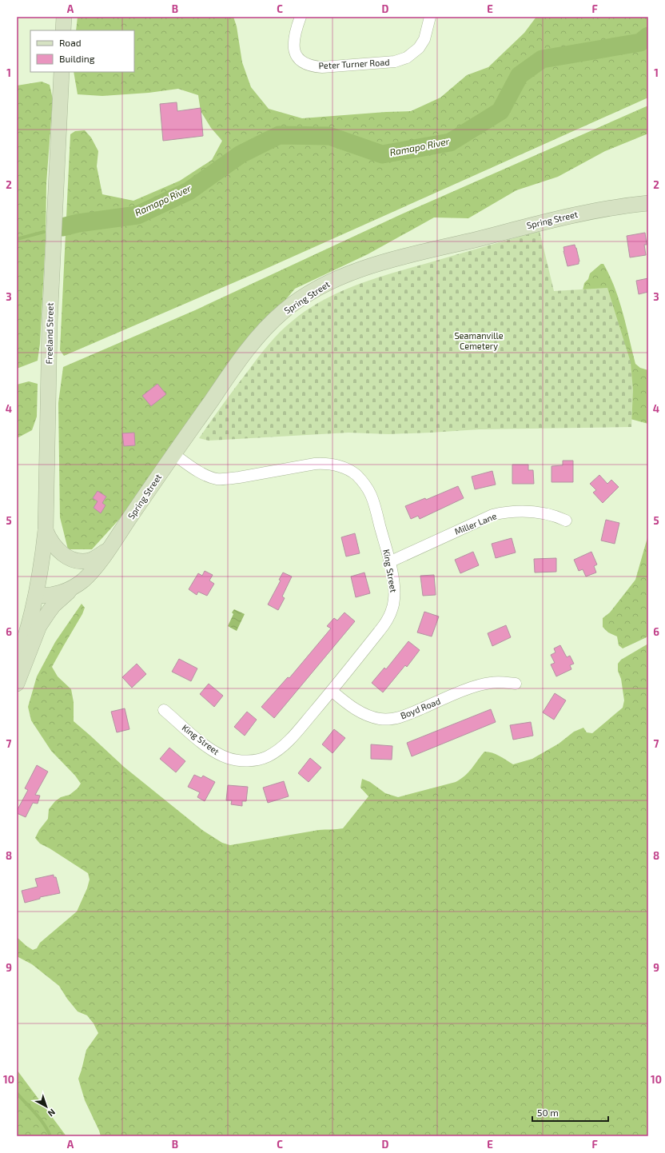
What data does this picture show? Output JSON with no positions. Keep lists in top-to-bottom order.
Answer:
{
  "streets": {
    "street": [
      "Peter Turner Road",
      "Spring Street",
      "Freeland Street",
      "Miller Lane",
      "King Street",
      "Boyd Road"
    ]
  },
  "crossings": [
    ["Spring Street", "Freeland Street"],
    ["Spring Street", "King Street"],
    ["Miller Lane", "King Street"],
    ["King Street", "Boyd Road"]
  ],
  "water": ["Ramapo River"],
  "parks": ["Seamanville Cemetery"],
  "legend": ["Road", "Building"],
  "scale_bar": "50 m",
  "north": "bottom right",
  "grid": {
    "columns": [
      "A",
      "B",
      "C",
      "D",
      "E",
      "F"
    ],
    "rows": [
      "1",
      "2",
      "3",
      "4",
      "5",
      "6",
      "7",
      "8",
      "9",
      "10"
    ]
  }
}
